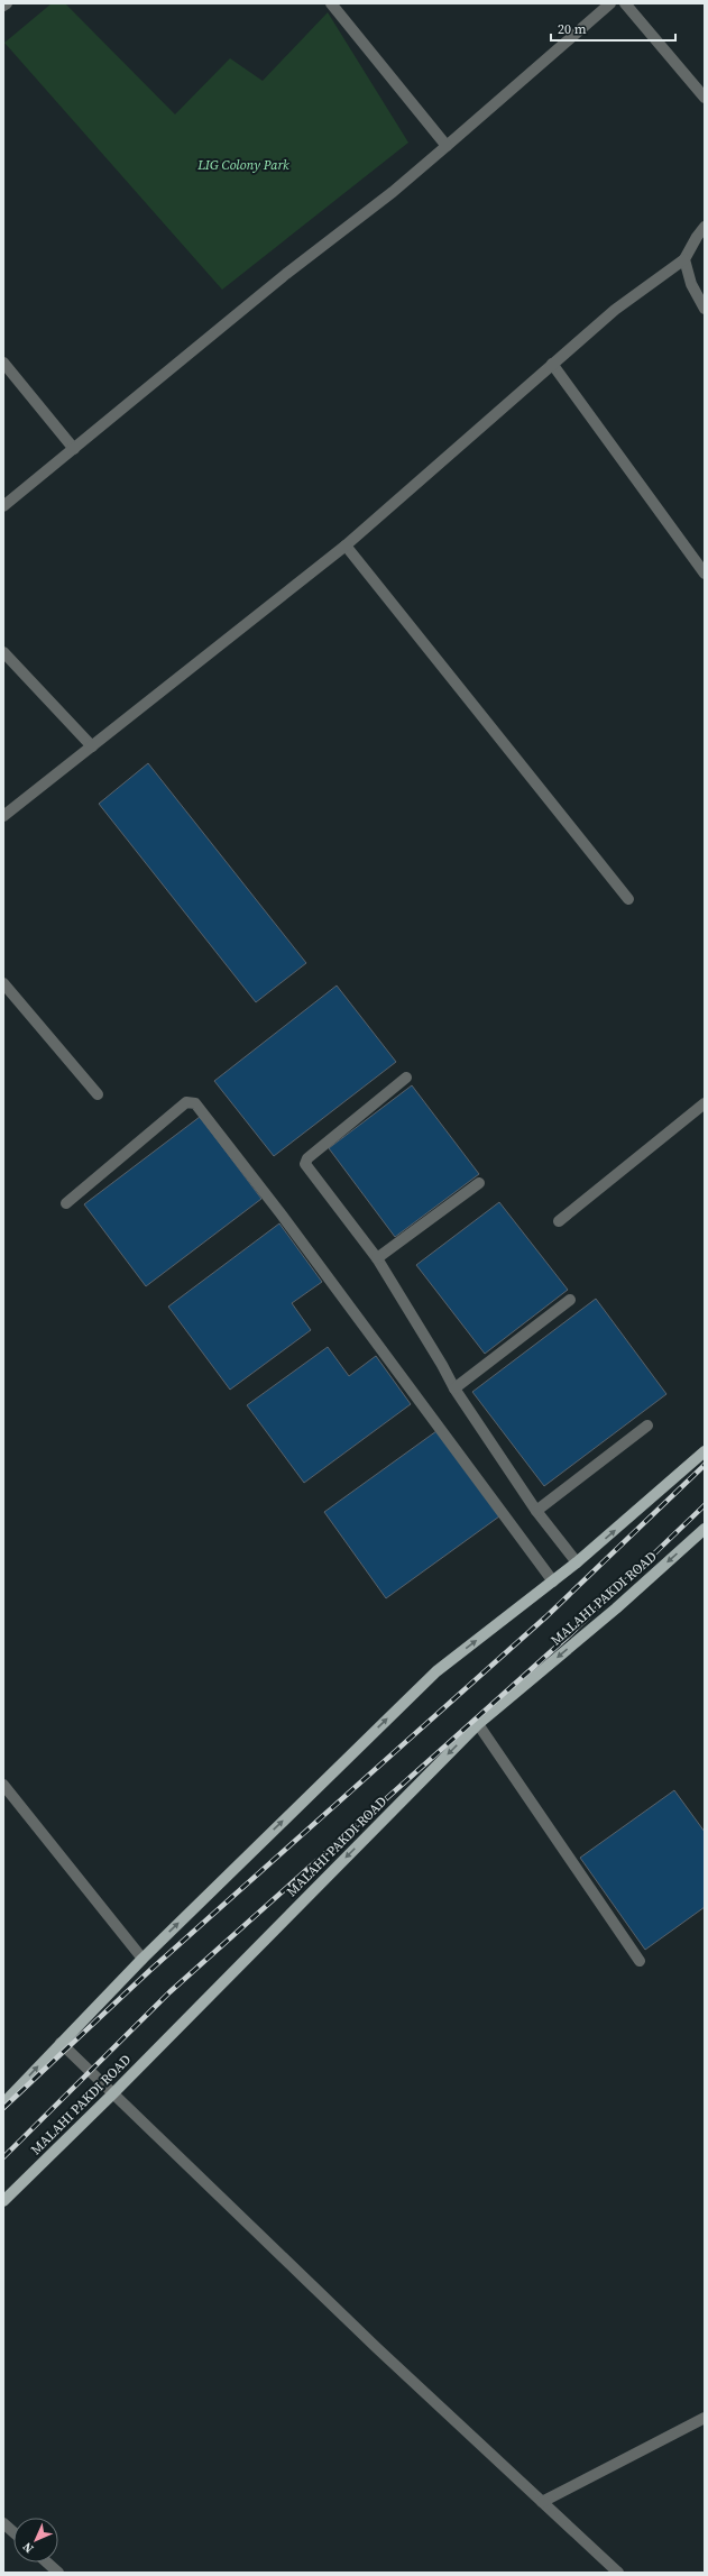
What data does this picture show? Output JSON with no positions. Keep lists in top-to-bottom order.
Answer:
{
  "streets": {
    "main road": ["MALAHI PAKDI ROAD"]
  },
  "parks": ["LIG Colony Park"],
  "scale_bar": "20 m",
  "north": "bottom left"
}
